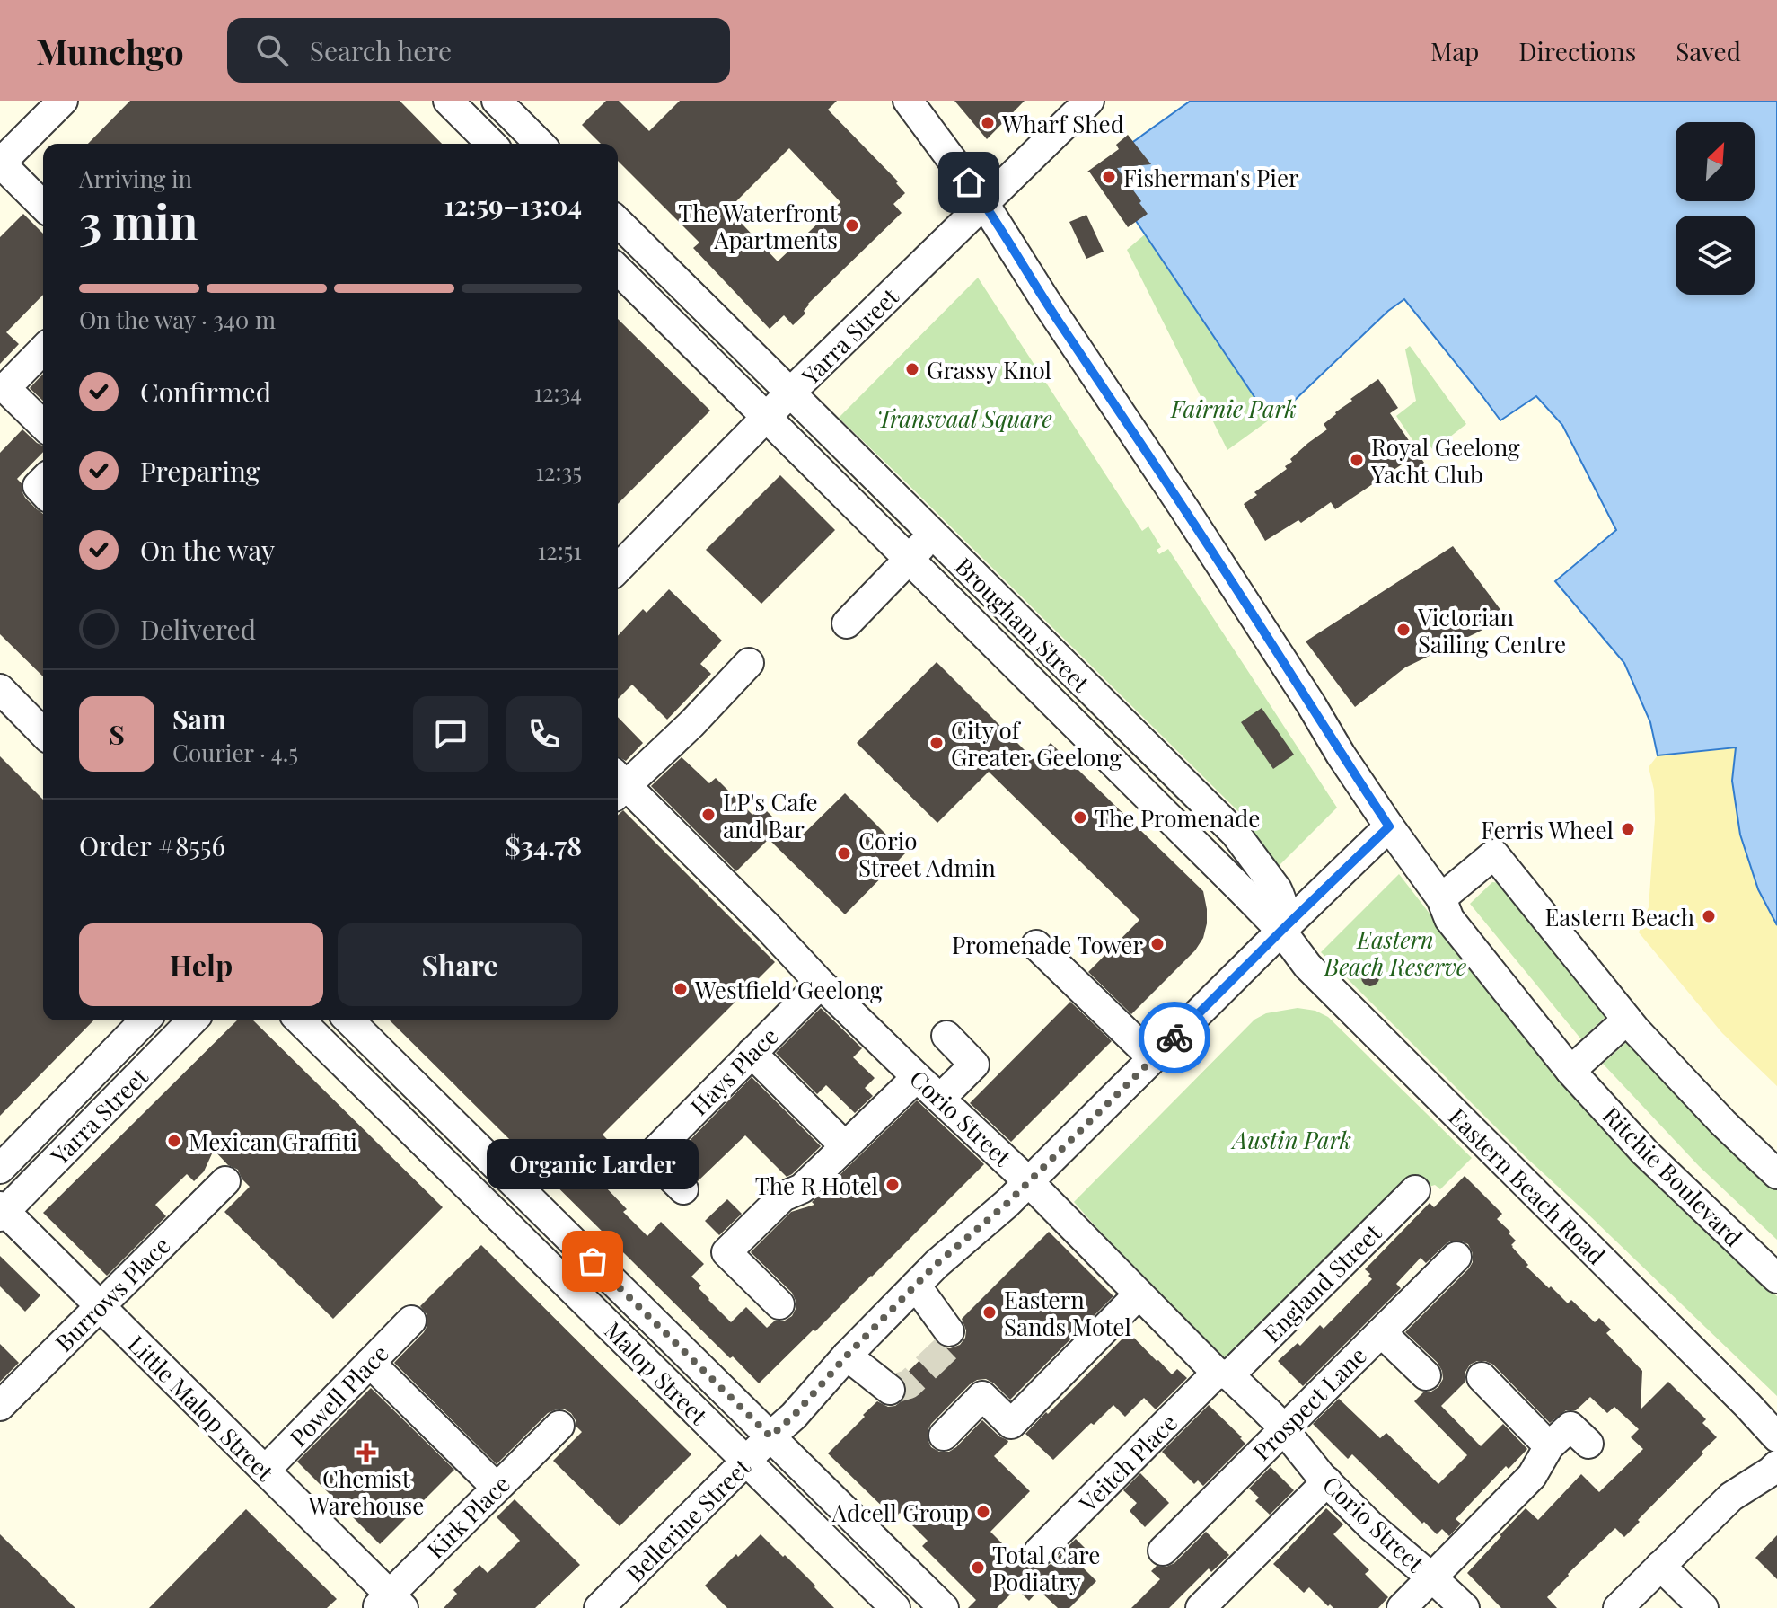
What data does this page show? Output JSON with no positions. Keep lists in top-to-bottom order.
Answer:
{
  "streets": {
    "street": [
      "Yarra Street",
      "Brougham Street",
      "Hays Place",
      "Corio Street",
      "Ritchie Boulevard",
      "Eastern Beach Road",
      "England Street",
      "Burrows Place",
      "Malop Street",
      "Powell Place",
      "Prospect Lane",
      "Little Malop Street",
      "Veitch Place",
      "Kirk Place",
      "Bellerine Street"
    ]
  },
  "crossings": [
    ["Yarra Street", "Brougham Street"],
    ["Yarra Street", "Little Malop Street"],
    ["Brougham Street", "Eastern Beach Road"],
    ["Brougham Street", "Bellerine Street"],
    ["Hays Place", "Corio Street"],
    ["Corio Street", "England Street"],
    ["Corio Street", "Prospect Lane"],
    ["Corio Street", "Veitch Place"],
    ["Corio Street", "Bellerine Street"],
    ["Ritchie Boulevard", "Bellerine Street"],
    ["Eastern Beach Road", "Bellerine Street"],
    ["England Street", "Veitch Place"],
    ["Burrows Place", "Little Malop Street"],
    ["Malop Street", "Bellerine Street"],
    ["Powell Place", "Little Malop Street"],
    ["Little Malop Street", "Kirk Place"]
  ],
  "parks": [
    "Fairnie Park",
    "Transvaal Square",
    "Eastern Beach Reserve",
    "Austin Park"
  ],
  "places": {
    "other": [
      "Wharf Shed",
      "Fisherman's Pier",
      "The Waterfront Apartments",
      "Grassy Knol",
      "Royal Geelong Yacht Club",
      "Victorian Sailing Centre",
      "City of Greater Geelong",
      "LP's Cafe and Bar",
      "The Promenade",
      "Ferris Wheel",
      "Corio Street Admin",
      "Eastern Beach",
      "Promenade Tower",
      "Westfield Geelong",
      "Mexican Graffiti",
      "The R Hotel",
      "Organic Larder",
      "Eastern Sands Motel",
      "Adcell Group",
      "Total Care Podiatry"
    ],
    "health": ["Chemist Warehouse"]
  },
  "north": "top right",
  "page": {
    "header": "Munchgo",
    "search": "Search here",
    "nav": ["Map", "Directions", "Saved"],
    "heading": ["3 min", "Arriving in", "12:59–13:04"],
    "panel": [
      "Sam",
      "Courier · 4.5",
      "Order #8556",
      "$34.78"
    ],
    "bar": "On the way · 340 m",
    "list": [
      ["Confirmed", "12:34"],
      ["Preparing", "12:35"],
      ["On the way", "12:51"],
      "Delivered"
    ],
    "round": "S",
    "buttons": ["Help", "Share"],
    "bubble": "Organic Larder"
  }
}
